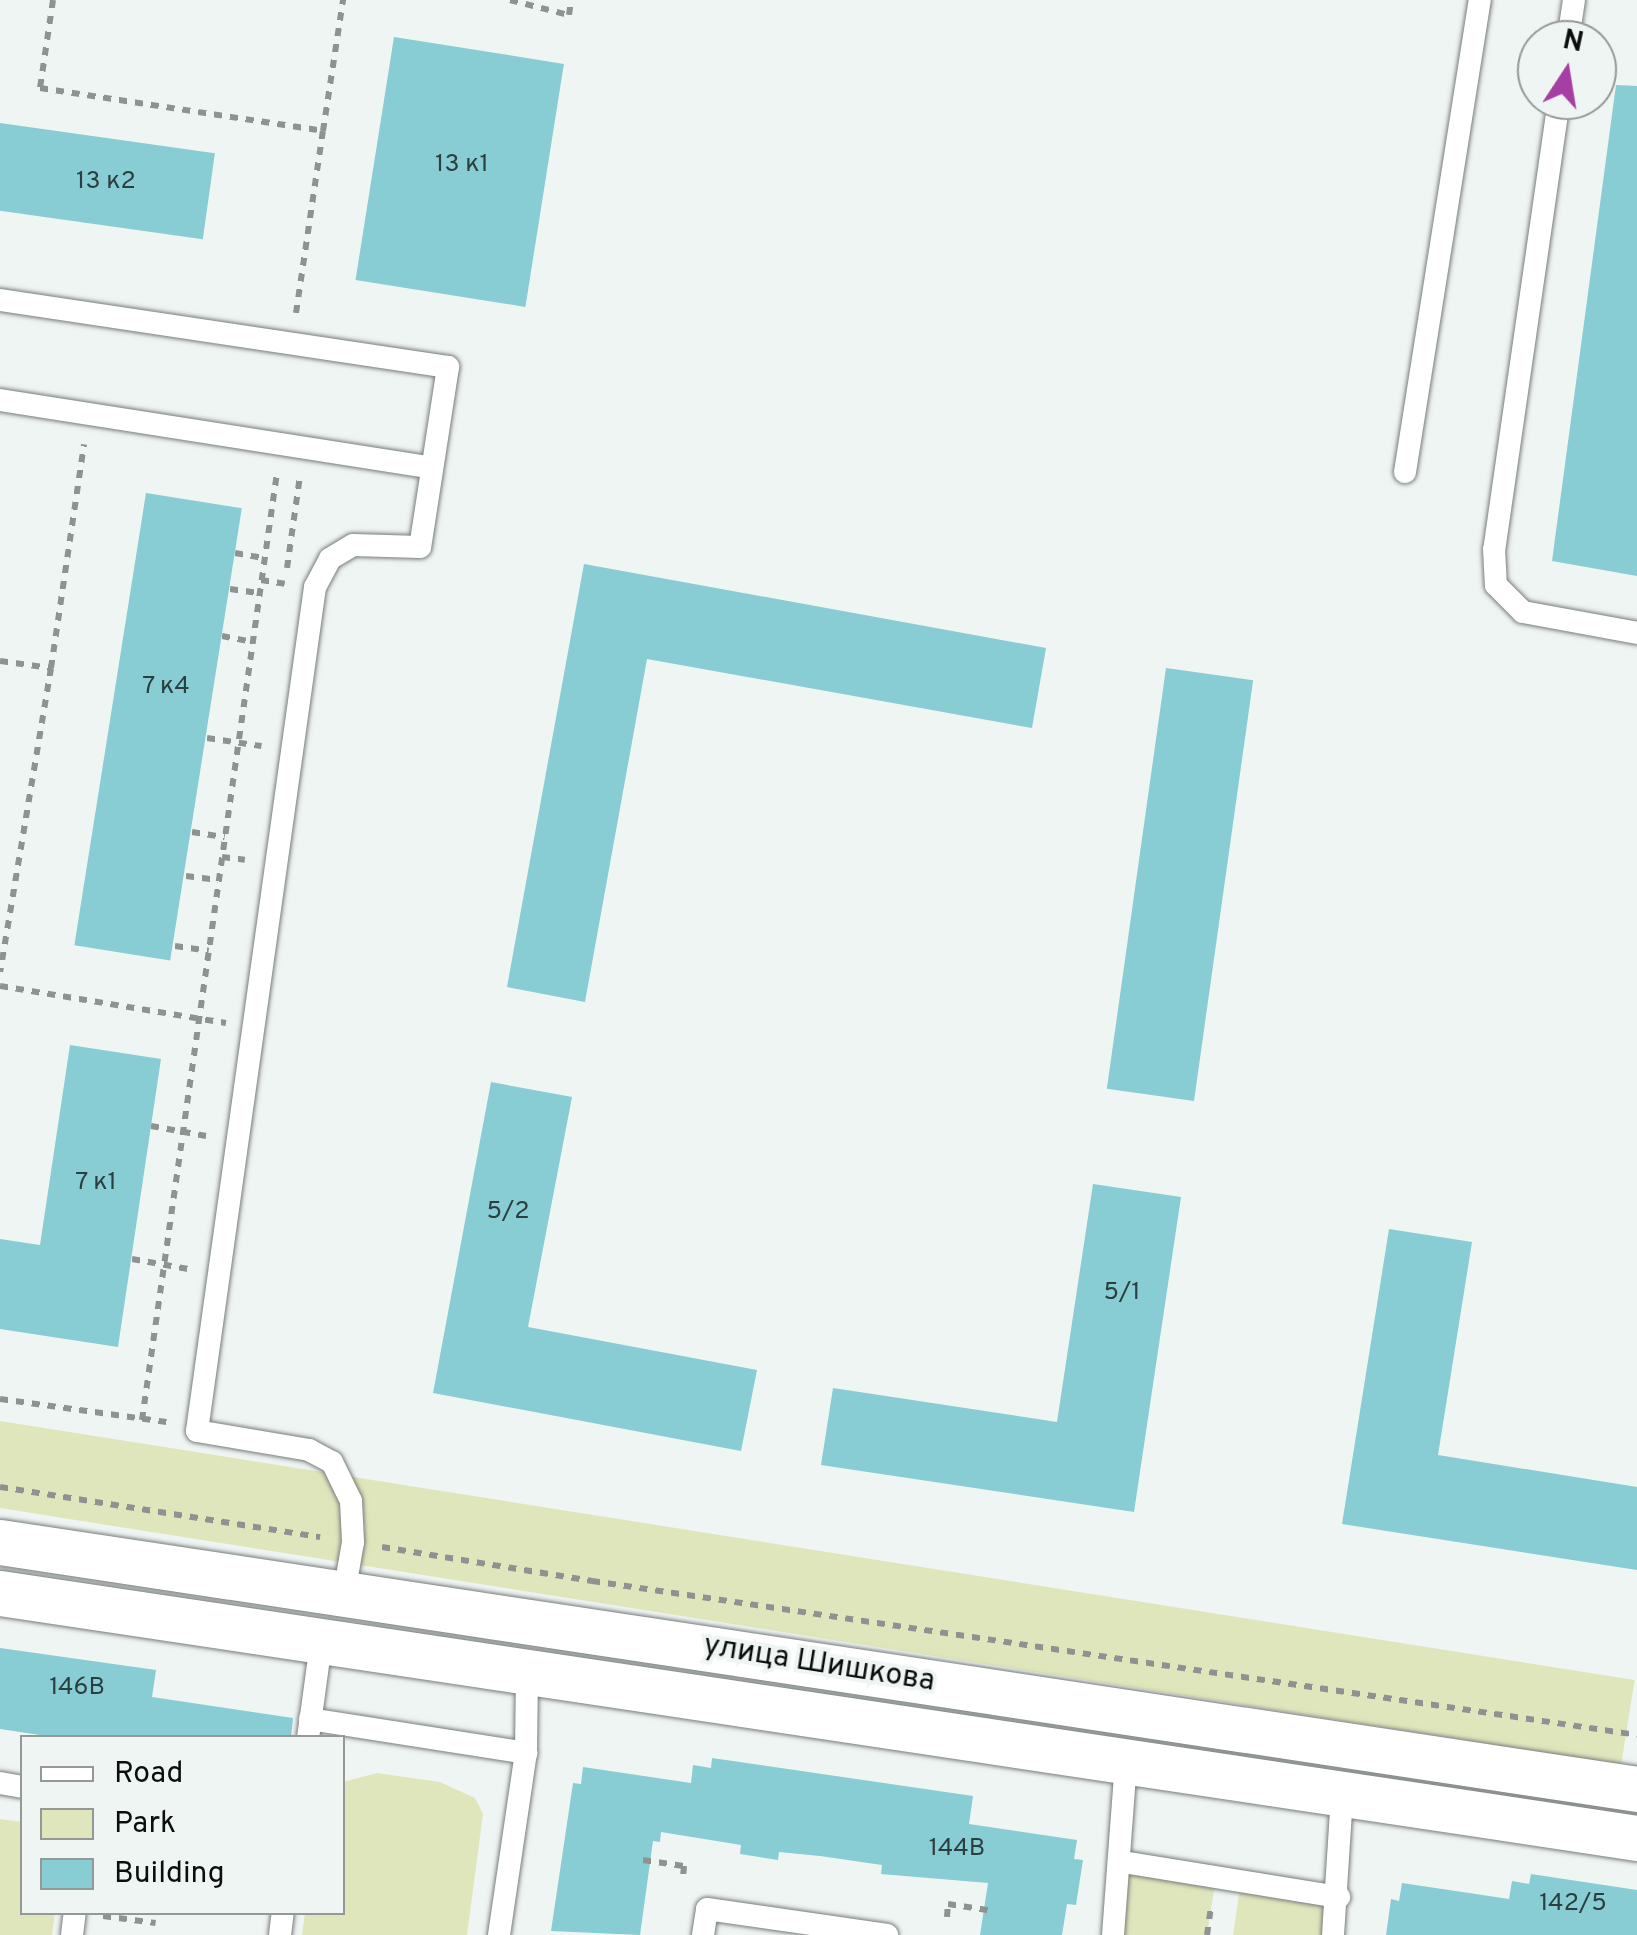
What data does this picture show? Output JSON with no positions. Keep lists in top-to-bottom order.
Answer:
{
  "streets": {
    "street": ["улица Шишкова"]
  },
  "house_numbers": [
    "13 к1",
    "13 к2",
    "7 к4",
    "7 к1",
    "5/2",
    "5/1",
    "146В",
    "144В",
    "142/5"
  ],
  "legend": ["Road", "Park", "Building"],
  "north": "top"
}
